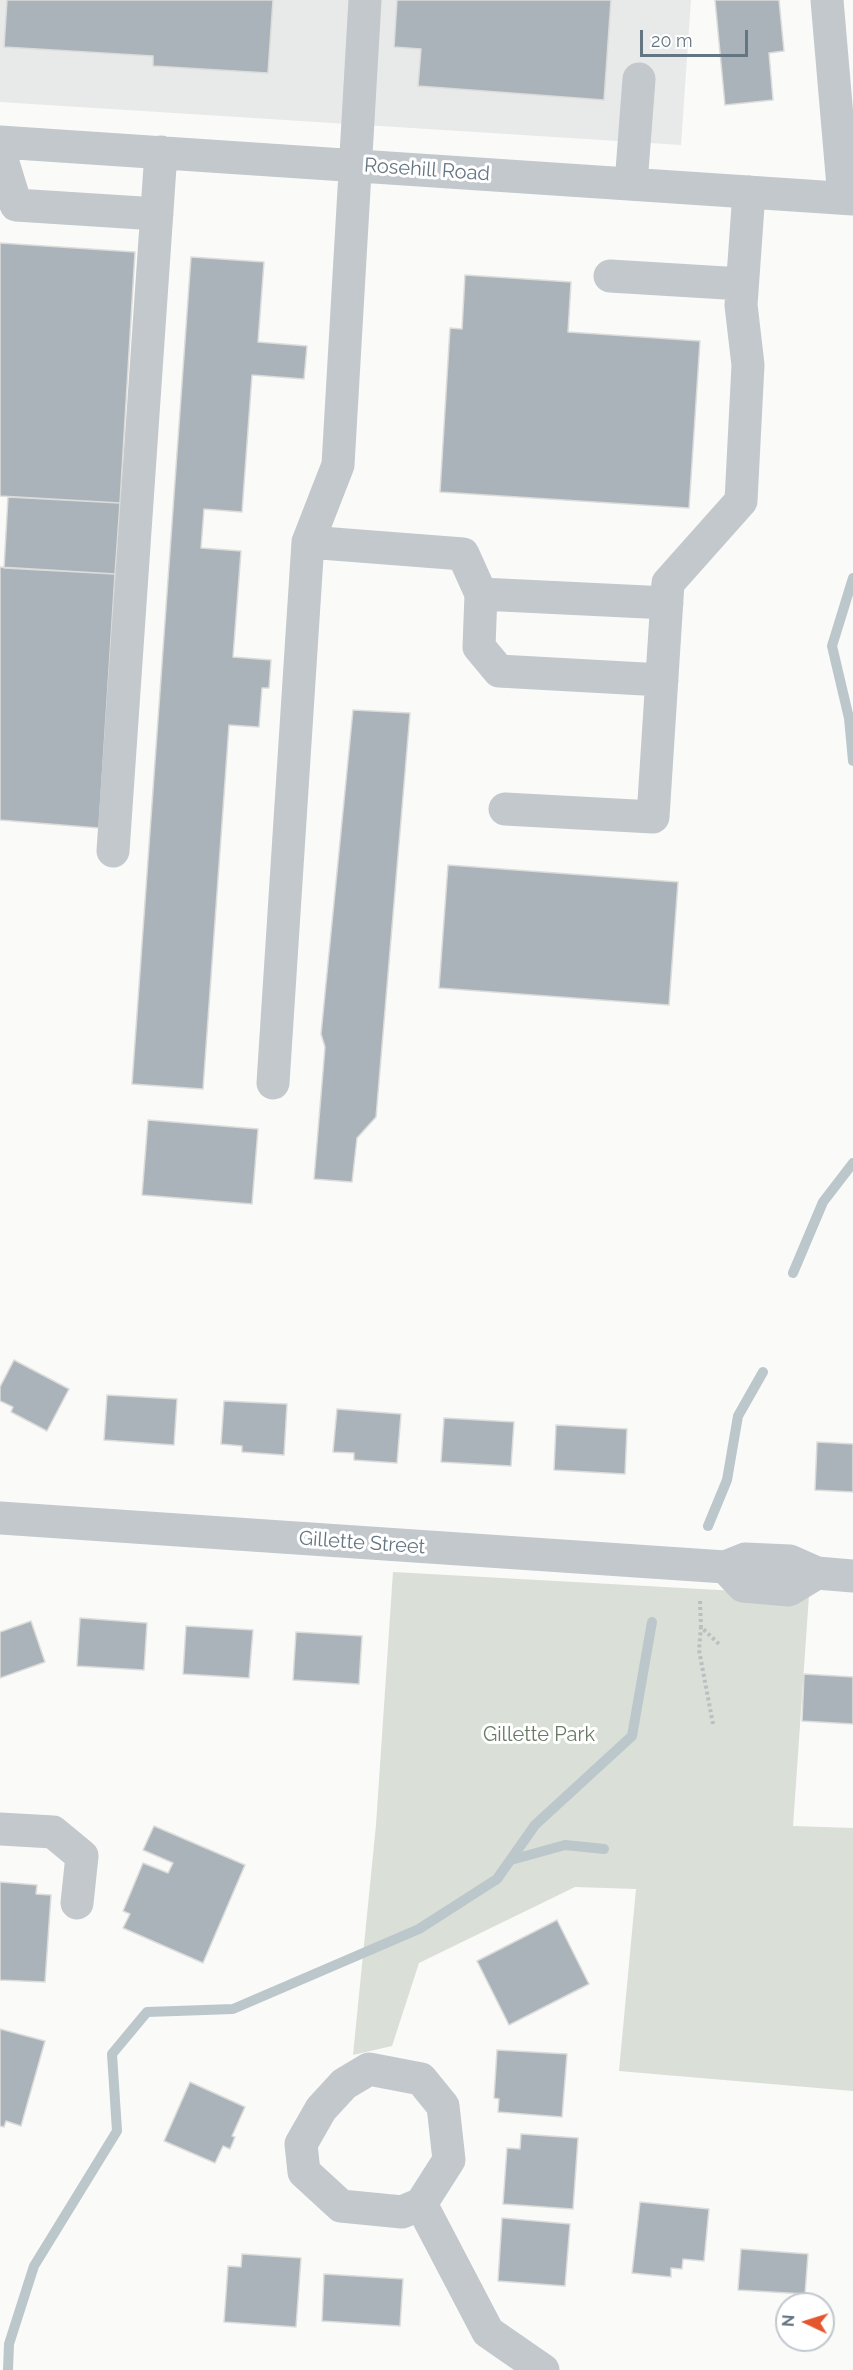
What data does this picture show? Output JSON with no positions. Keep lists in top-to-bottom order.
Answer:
{
  "streets": {
    "street": ["Rosehill Road", "Gillette Street"]
  },
  "parks": ["Gillette Park"],
  "scale_bar": "20 m",
  "north": "left"
}
